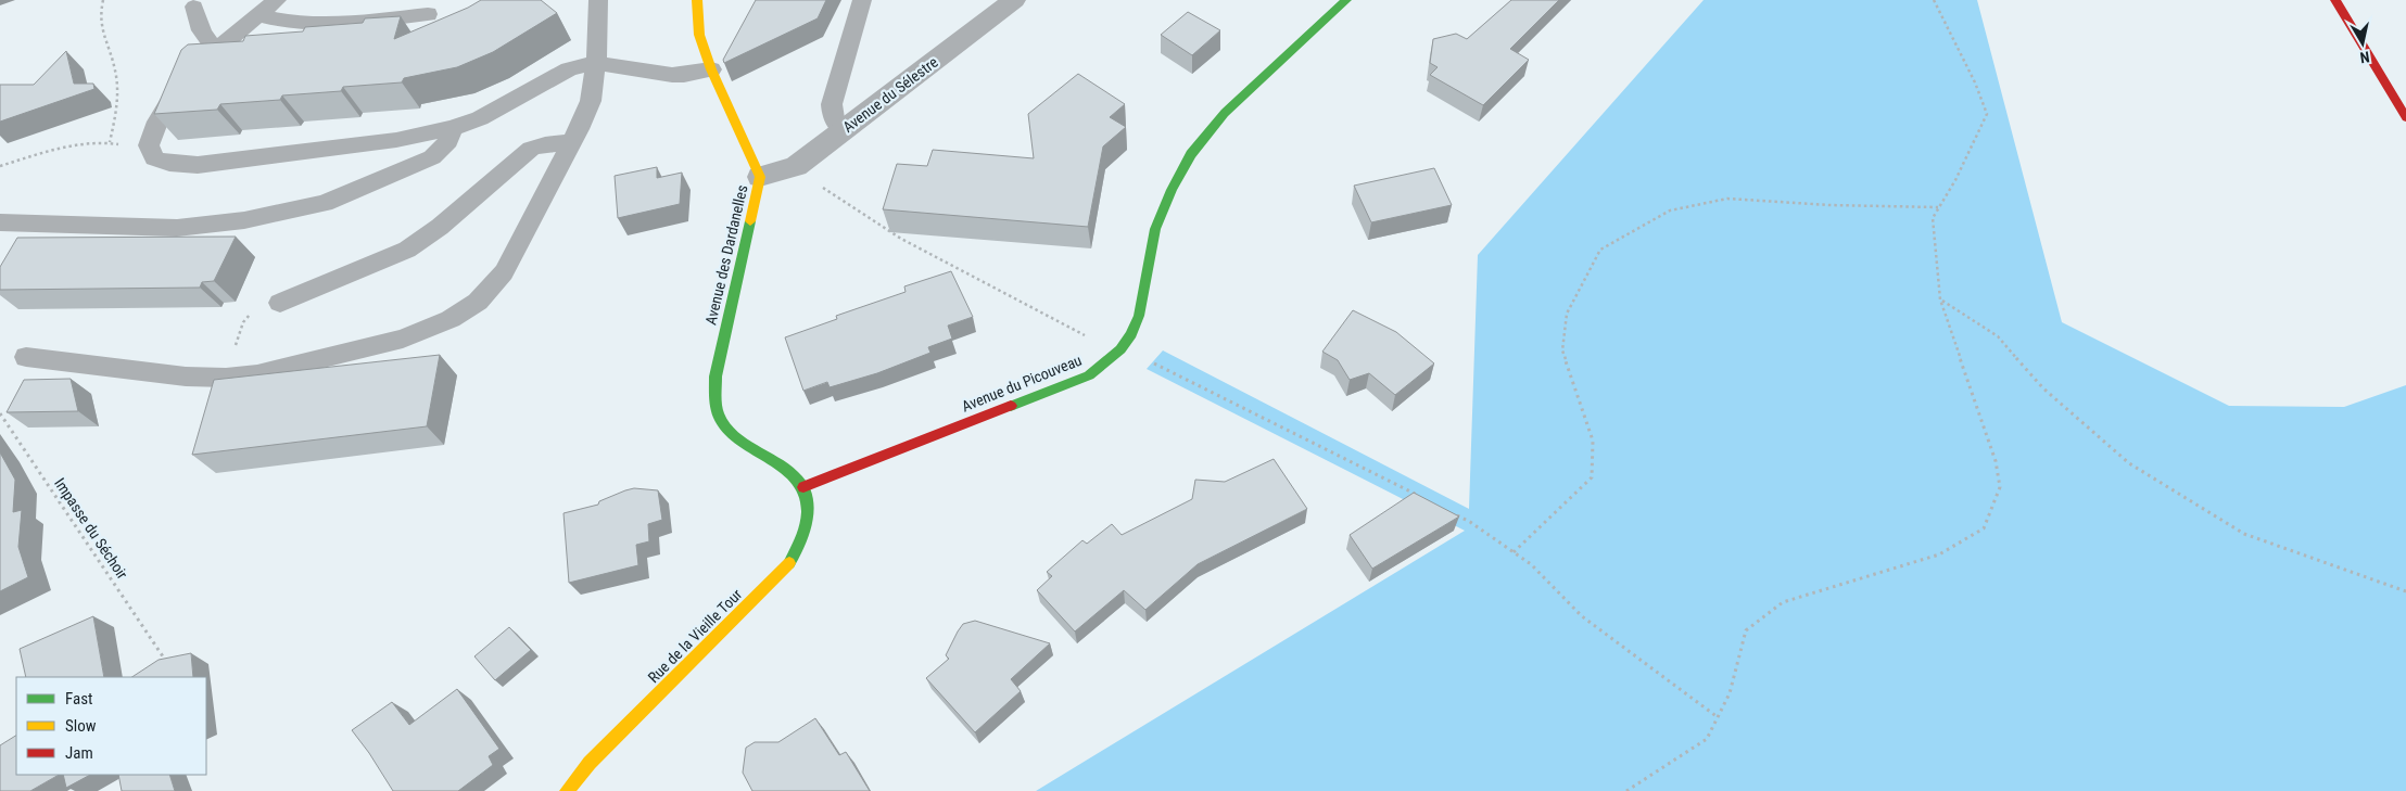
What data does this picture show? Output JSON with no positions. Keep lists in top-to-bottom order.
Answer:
{
  "streets": {
    "street": [
      "Avenue du Sélestre",
      "Avenue des Dardanelles",
      "Avenue du Picouveau",
      "Rue de la Vieille Tour"
    ],
    "path": ["Impasse du Séchoir"]
  },
  "crossings": [
    ["Avenue du Sélestre", "Avenue des Dardanelles"],
    ["Avenue des Dardanelles", "Avenue du Picouveau"],
    ["Avenue des Dardanelles", "Rue de la Vieille Tour"],
    ["Avenue du Picouveau", "Rue de la Vieille Tour"]
  ],
  "legend": ["Fast", "Slow", "Jam"],
  "north": "bottom"
}
